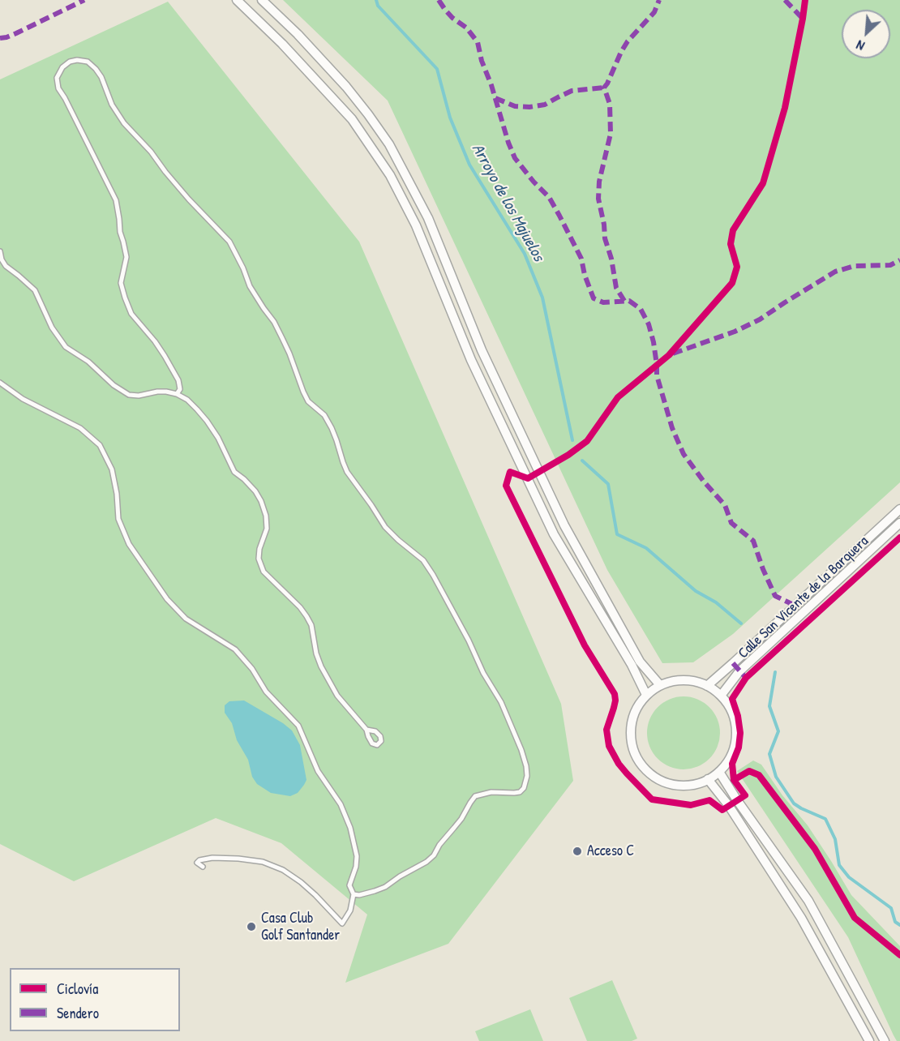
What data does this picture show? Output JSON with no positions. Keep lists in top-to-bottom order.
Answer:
{
  "streets": {
    "street": ["Calle San Vicente de la Barquera"]
  },
  "water": ["Arroyo de los Majuelos"],
  "places": ["Acceso C", "Casa Club Golf Santander"],
  "legend": ["Ciclovía", "Sendero"],
  "north": "bottom left"
}
